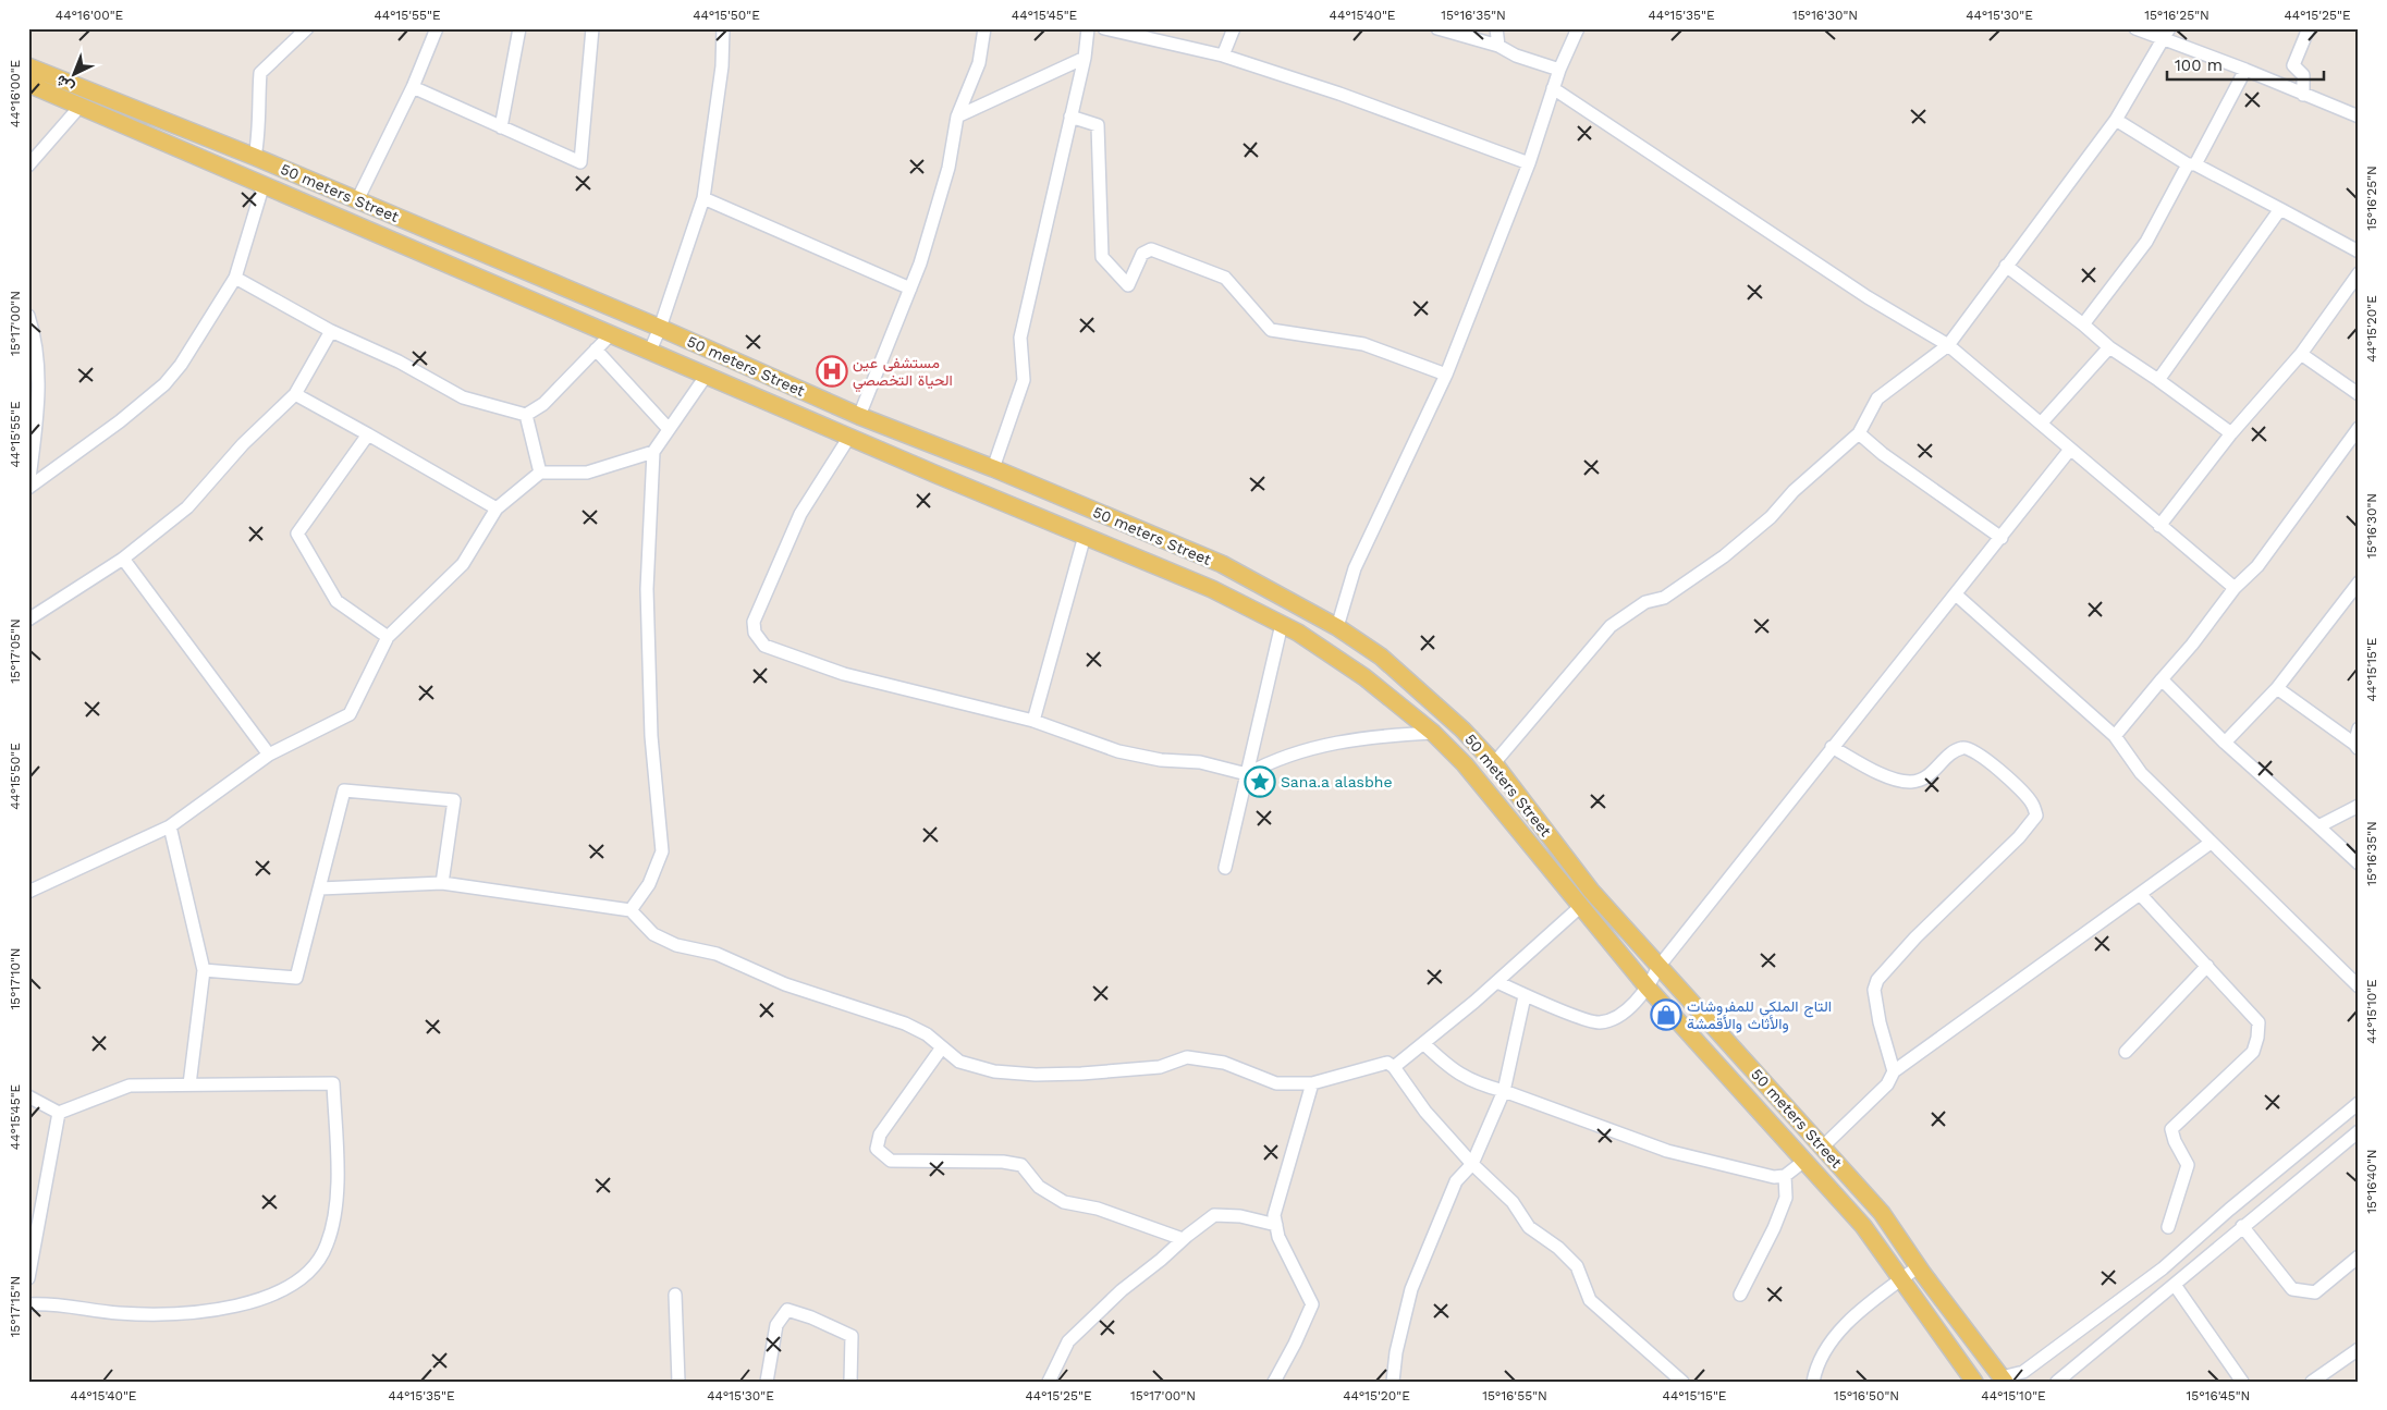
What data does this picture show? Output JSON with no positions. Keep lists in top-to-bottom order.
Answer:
{
  "streets": {
    "main road": ["50 meters Street"]
  },
  "places": {
    "hospital": ["مستشفى عين الحياة التخصصي"],
    "place": ["Sana.a alasbhe"],
    "shop": ["التاج الملكي للمفروشات والأثاث والأقمشة"]
  },
  "scale_bar": "100 m",
  "north": "bottom left",
  "coordinates": [
    "44°16'00\"E",
    "44°15'55\"E",
    "44°15'50\"E",
    "44°15'45\"E",
    "44°15'40\"E",
    "15°16'35\"N",
    "44°15'35\"E",
    "15°16'30\"N",
    "44°15'30\"E",
    "15°16'25\"N",
    "44°15'25\"E",
    "15°17'00\"N",
    "44°15'20\"E",
    "15°17'05\"N",
    "44°15'15\"E",
    "15°17'10\"N",
    "44°15'10\"E",
    "15°16'40\"N",
    "15°17'15\"N",
    "15°16'55\"N",
    "15°16'50\"N",
    "15°16'45\"N"
  ]
}
